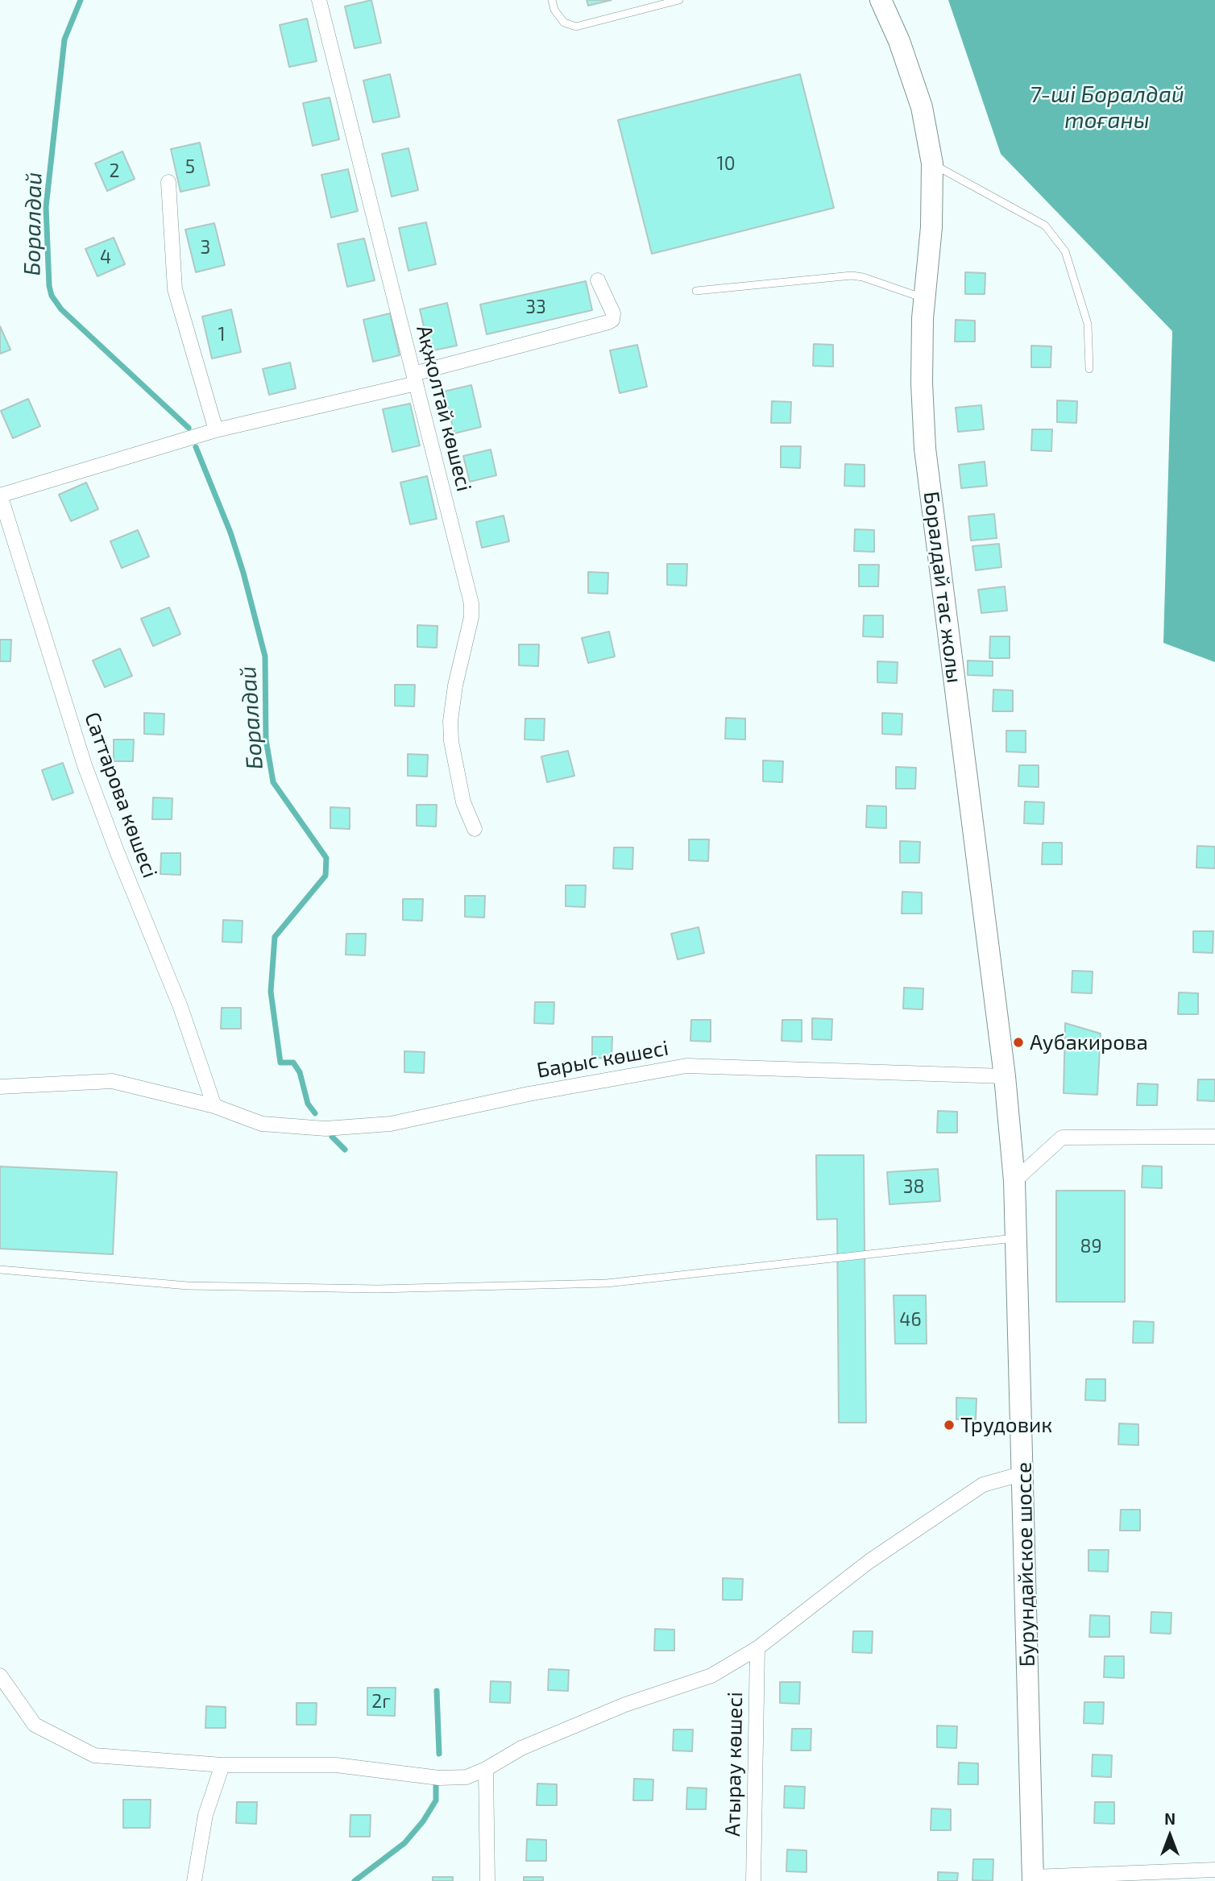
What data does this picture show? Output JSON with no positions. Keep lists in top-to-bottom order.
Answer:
{
  "streets": {
    "main road": ["Боралдай тас жолы", "Бурундайское шоссе"],
    "street": [
      "Ақжолтай көшесі",
      "Саттарова көшесі",
      "Барыс көшесі",
      "Атырау көшесі"
    ]
  },
  "crossings": [
    ["Боралдай тас жолы", "Барыс көшесі"],
    ["Боралдай тас жолы", "Бурундайское шоссе"],
    ["Саттарова көшесі", "Барыс көшесі"]
  ],
  "water": ["7-ші Боралдай тоғаны", "Боралдай"],
  "places": ["Аубакирова", "Трудовик"],
  "house_numbers": [
    "10",
    "5",
    "2",
    "3",
    "4",
    "33",
    "1",
    "38",
    "89",
    "46",
    "2г"
  ],
  "north": "top"
}
